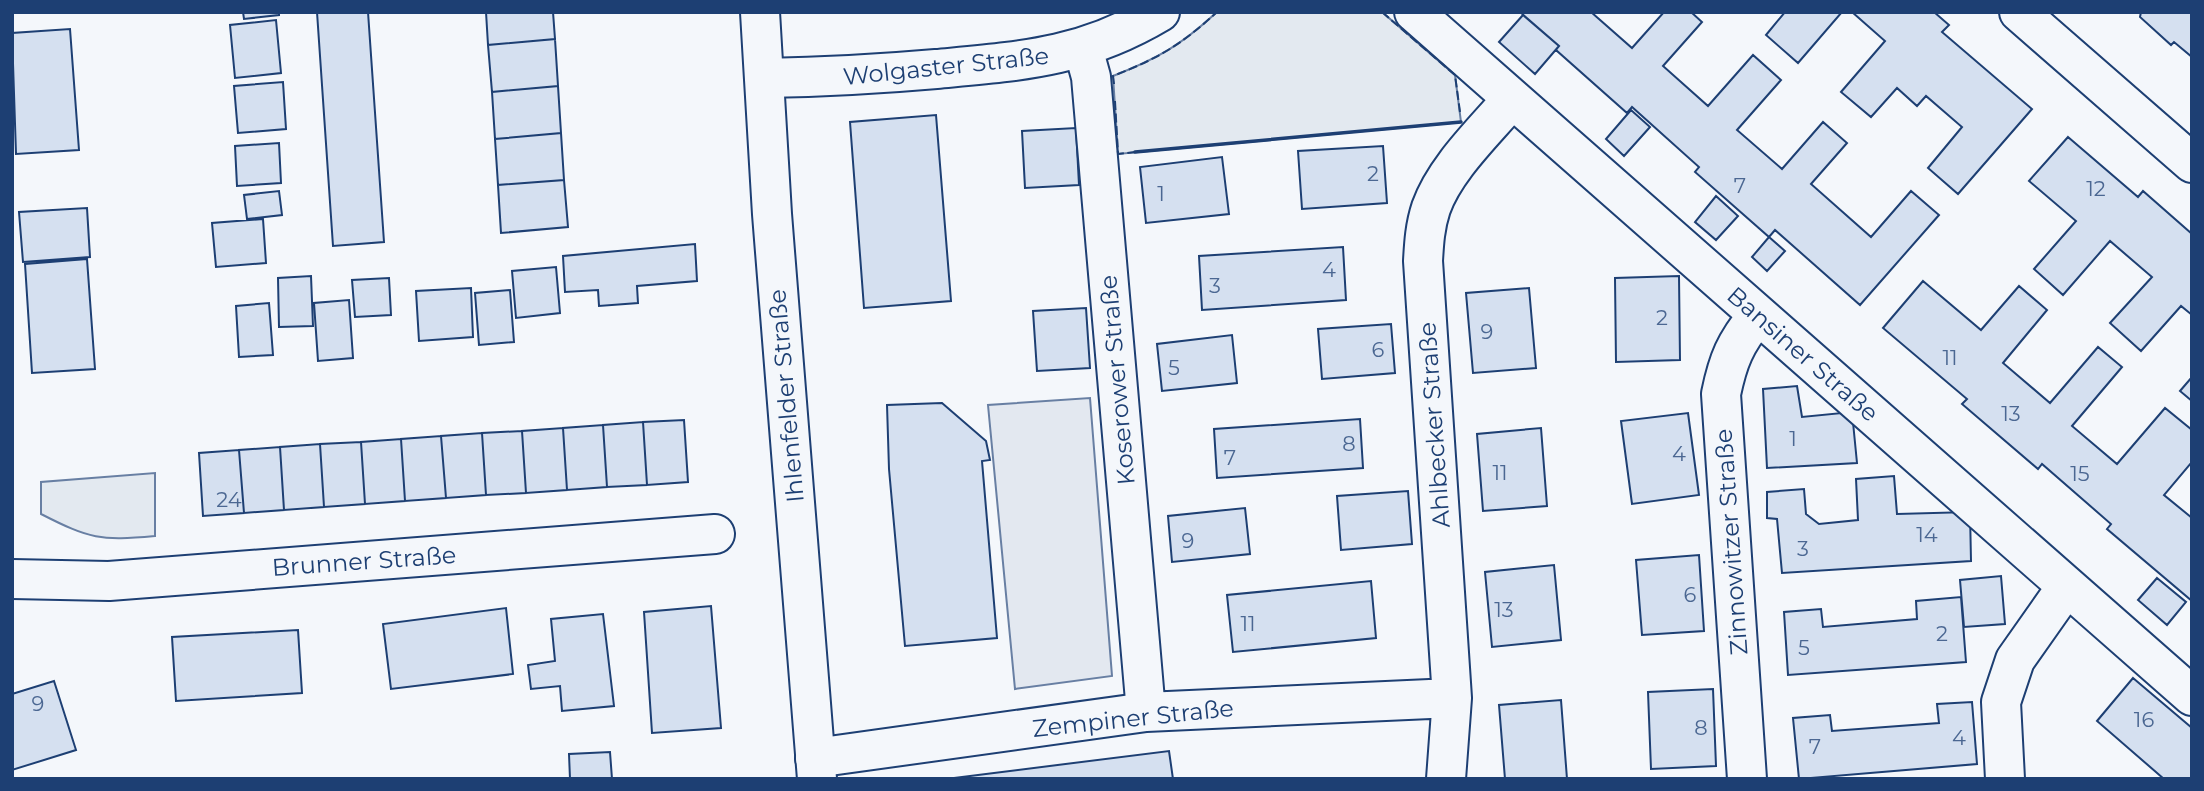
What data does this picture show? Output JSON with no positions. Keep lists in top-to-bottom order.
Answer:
{
  "streets": {
    "street": [
      "Wolgaster Straße",
      "Bansiner Straße",
      "Koserower Straße",
      "Ihlenfelder Straße",
      "Ahlbecker Straße",
      "Zinnowitzer Straße",
      "Brunner Straße",
      "Zempiner Straße"
    ]
  },
  "crossings": [
    ["Wolgaster Straße", "Koserower Straße"],
    ["Wolgaster Straße", "Ihlenfelder Straße"],
    ["Bansiner Straße", "Ahlbecker Straße"],
    ["Bansiner Straße", "Zinnowitzer Straße"],
    ["Koserower Straße", "Zempiner Straße"],
    ["Ihlenfelder Straße", "Zempiner Straße"],
    ["Ahlbecker Straße", "Zempiner Straße"]
  ],
  "house_numbers": [
    "2",
    "7",
    "12",
    "1",
    "4",
    "3",
    "2",
    "9",
    "6",
    "11",
    "5",
    "13",
    "1",
    "8",
    "4",
    "7",
    "11",
    "15",
    "24",
    "14",
    "9",
    "3",
    "6",
    "13",
    "11",
    "2",
    "5",
    "9",
    "16",
    "8",
    "4",
    "7"
  ]
}
